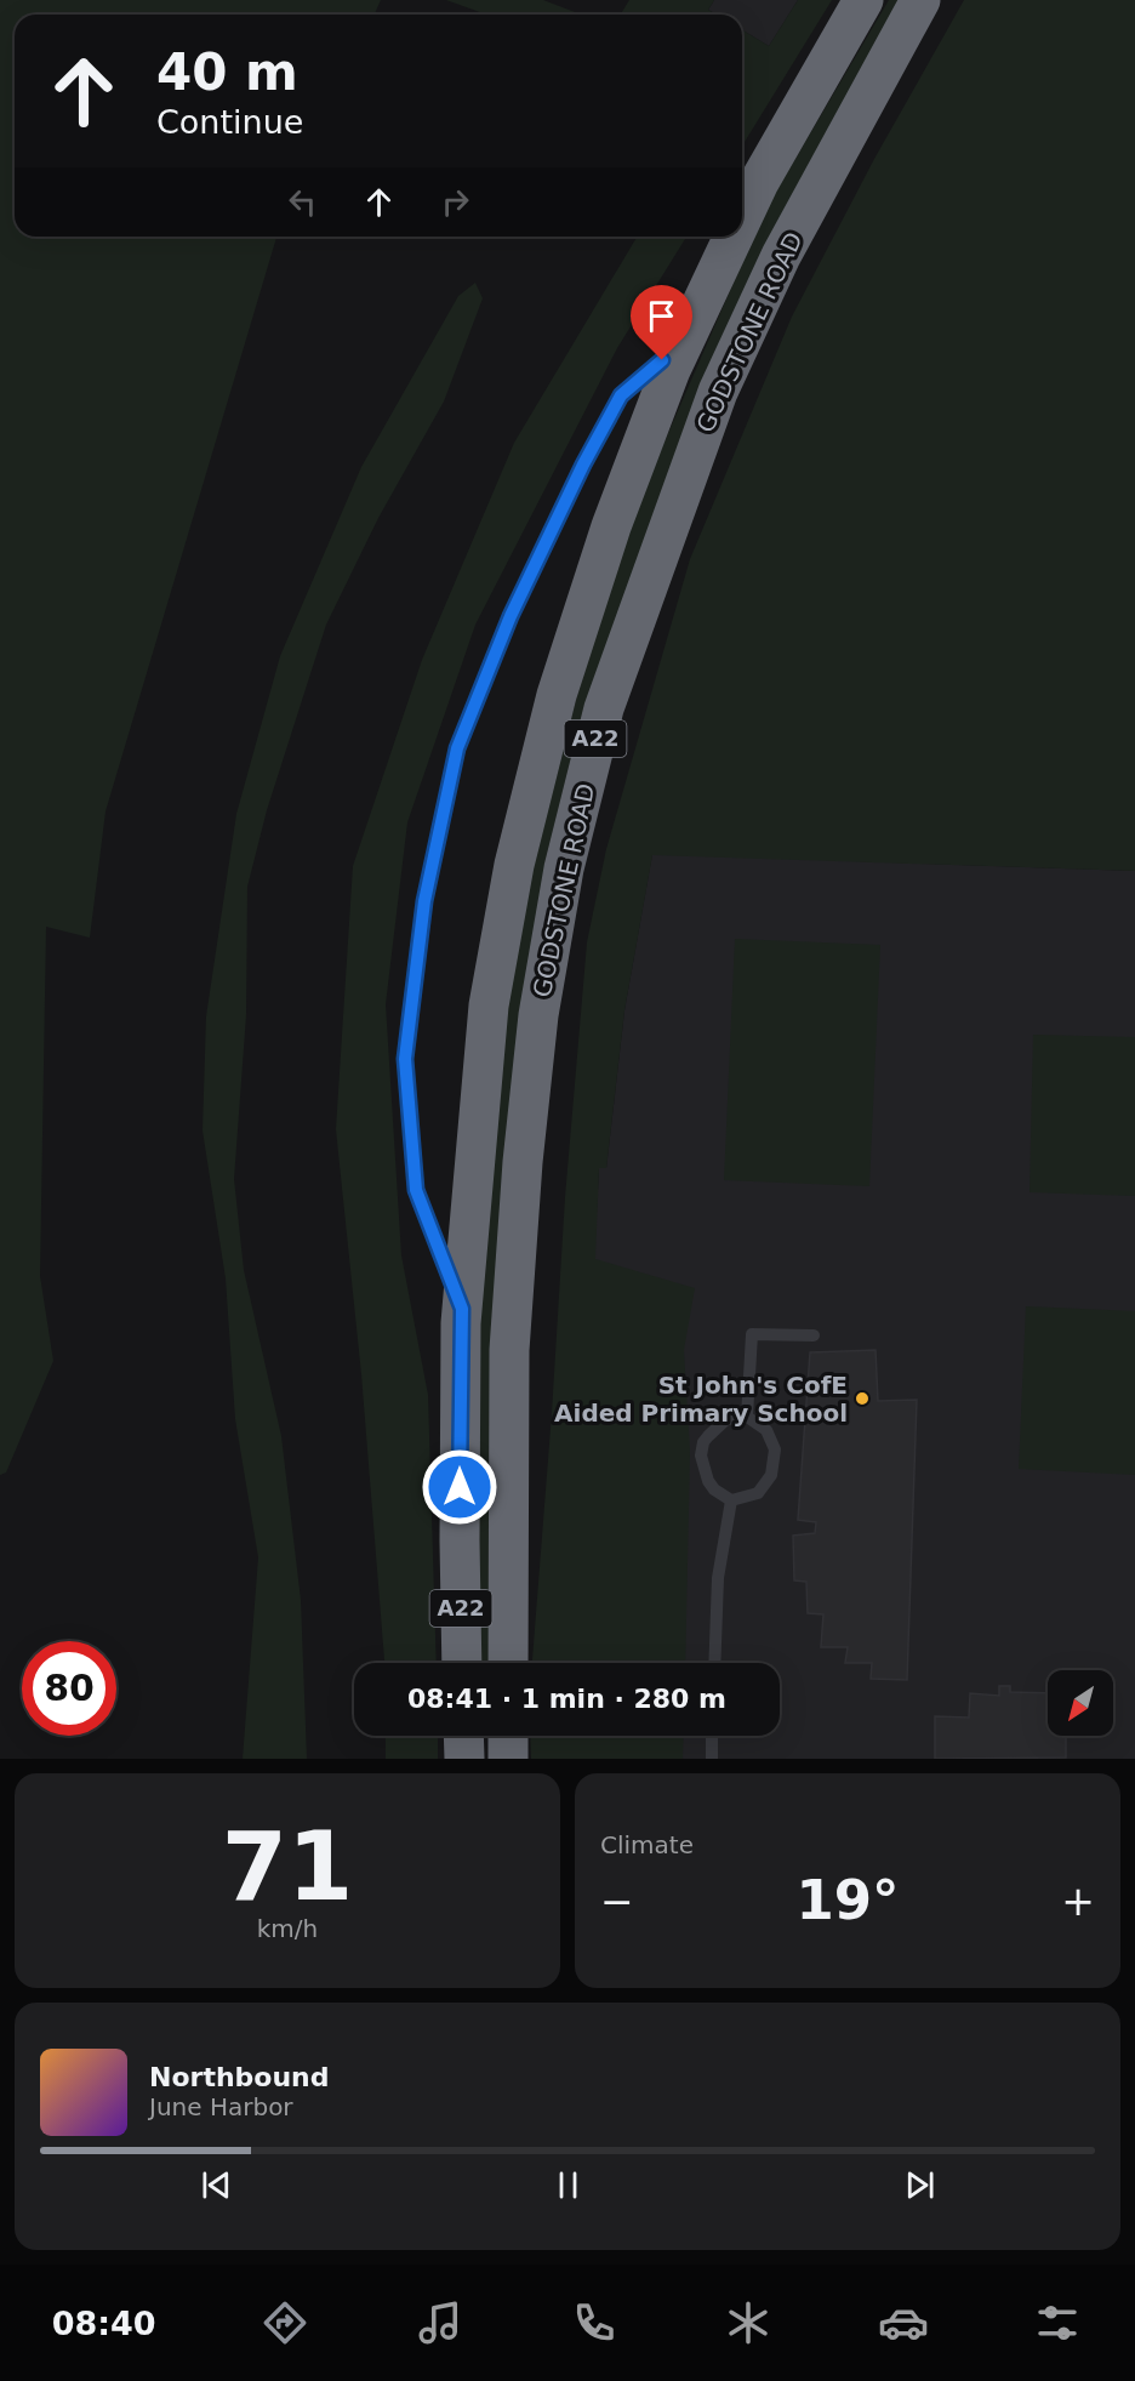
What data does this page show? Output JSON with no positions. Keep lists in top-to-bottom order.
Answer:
{
  "streets": {
    "highway": ["GODSTONE ROAD", "A22"]
  },
  "places": ["St John's CofE Aided Primary School"],
  "north": "bottom left",
  "page": {
    "turn": ["40 m", "Continue"],
    "limit": "80",
    "trip": "08:41 · 1 min · 280 m",
    "tile": [
      ["71", "km/h"],
      "Climate"
    ],
    "heat": ["−", "19°", "+"],
    "song": ["Northbound", "June Harbor"],
    "tabs": "08:40"
  }
}
